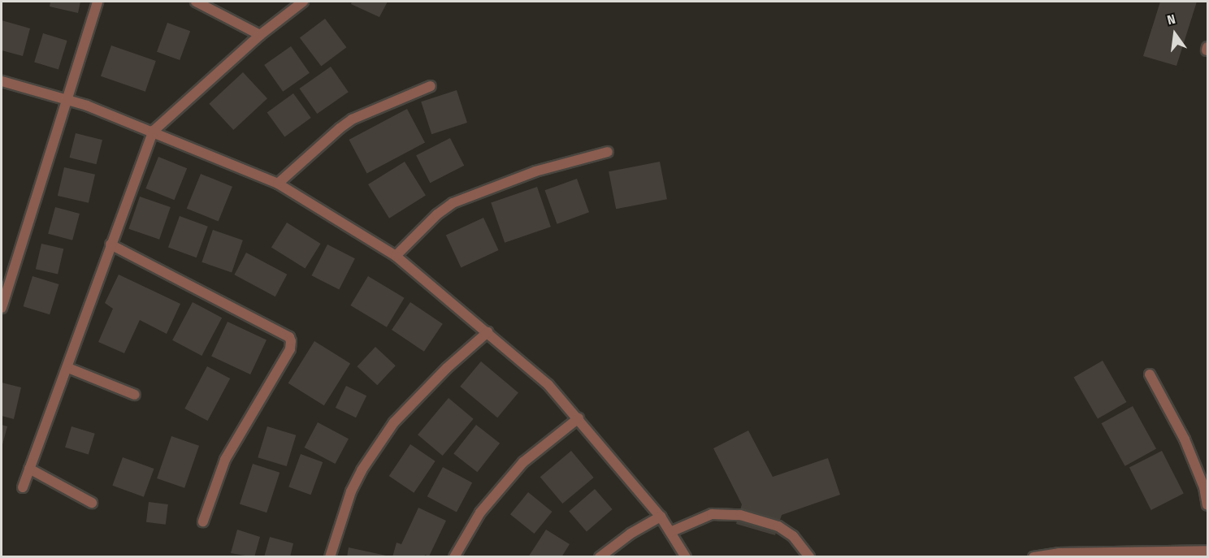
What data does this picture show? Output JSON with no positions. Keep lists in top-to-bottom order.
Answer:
{
  "north": "top"
}
